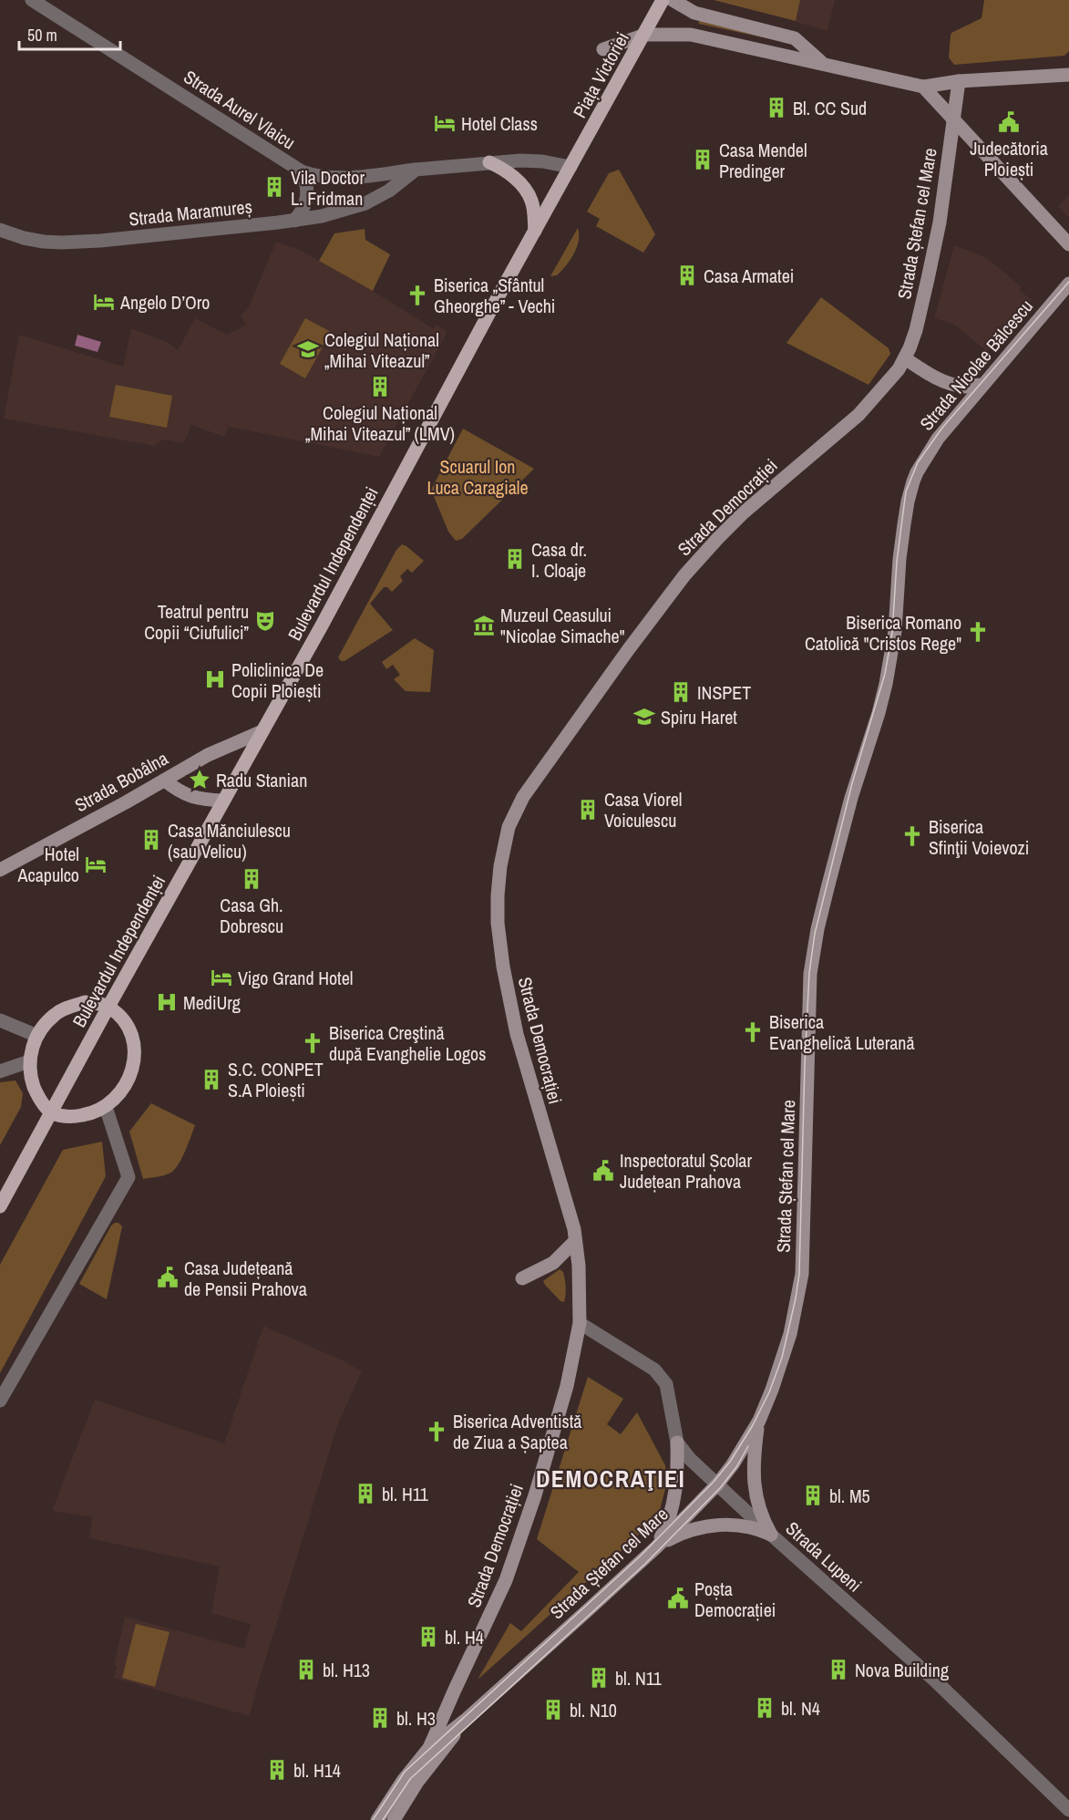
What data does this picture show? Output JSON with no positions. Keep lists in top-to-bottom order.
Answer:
{
  "streets": {
    "main road": [
      "Piața Victoriei",
      "Strada Ștefan cel Mare",
      "Strada Nicolae Bălcescu",
      "Strada Democrației",
      "Bulevardul Independenței",
      "Strada Bobâlna"
    ],
    "street": ["Strada Aurel Vlaicu", "Strada Maramureș", "Strada Lupeni"]
  },
  "crossings": [
    ["Piața Victoriei", "Bulevardul Independenței"],
    ["Strada Aurel Vlaicu", "Strada Maramureș"],
    ["Strada Ștefan cel Mare", "Strada Nicolae Bălcescu"],
    ["Strada Ștefan cel Mare", "Strada Democrației"],
    ["Strada Ștefan cel Mare", "Strada Lupeni"],
    ["Strada Democrației", "Strada Lupeni"],
    ["Bulevardul Independenței", "Strada Bobâlna"]
  ],
  "districts": ["DEMOCRAŢIEI"],
  "parks": ["Scuarul Ion Luca Caragiale"],
  "places": {
    "building": [
      "Bl. CC Sud",
      "Casa Mendel Predinger",
      "Vila Doctor L. Fridman",
      "Casa Armatei",
      "Colegiul Național „Mihai Viteazul” (LMV)",
      "Casa dr. I. Cloaje",
      "INSPET",
      "Casa Viorel Voiculescu",
      "Casa Mănciulescu (sau Velicu)",
      "Casa Gh. Dobrescu",
      "S.C. CONPET S.A Ploiești",
      "bl. H11",
      "bl. M5",
      "bl. H4",
      "bl. H13",
      "Nova Building",
      "bl. N11",
      "bl. N4",
      "bl. N10",
      "bl. H3",
      "bl. H14"
    ],
    "public building": [
      "Judecătoria Ploiești",
      "Inspectoratul Școlar Județean Prahova",
      "Casa Județeană de Pensii Prahova",
      "Poșta Democrației"
    ],
    "hotel": [
      "Hotel Class",
      "Angelo D’Oro",
      "Hotel Acapulco",
      "Vigo Grand Hotel"
    ],
    "church": [
      "Biserica „Sfântul Gheorghe” - Vechi",
      "Biserica Romano Catolică \"Cristos Rege\"",
      "Biserica Sfinţii Voievozi",
      "Biserica Evanghelică Luterană",
      "Biserica Creştină după Evanghelie Logos",
      "Biserica Adventistă de Ziua a Șaptea"
    ],
    "school or university": ["Colegiul Național „Mihai Viteazul”", "Spiru Haret"],
    "theatre": ["Teatrul pentru Copii “Ciufulici”"],
    "museum": ["Muzeul Ceasului \"Nicolae Simache\""],
    "hospital": ["Policlinica De Copii Ploiești", "MediUrg"],
    "place": ["Radu Stanian"]
  },
  "scale_bar": "50 m"
}
